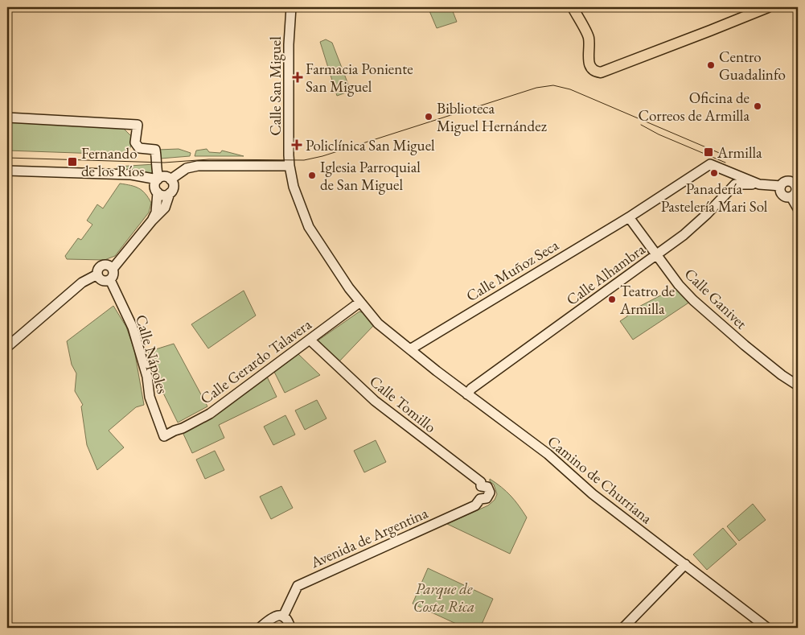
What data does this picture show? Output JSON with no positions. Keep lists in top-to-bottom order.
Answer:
{
  "streets": {
    "street": [
      "Calle San Miguel",
      "Calle Muñoz Seca",
      "Calle Alhambra",
      "Calle Ganivet",
      "Calle Nápoles",
      "Calle Gerardo Talavera",
      "Calle Tomillo",
      "Camino de Churriana",
      "Avenida de Argentina"
    ]
  },
  "crossings": [
    ["Calle San Miguel", "Camino de Churriana"],
    ["Calle Muñoz Seca", "Calle Alhambra"],
    ["Calle Muñoz Seca", "Calle Ganivet"],
    ["Calle Muñoz Seca", "Camino de Churriana"],
    ["Calle Alhambra", "Calle Ganivet"],
    ["Calle Alhambra", "Camino de Churriana"],
    ["Calle Nápoles", "Calle Gerardo Talavera"],
    ["Calle Gerardo Talavera", "Calle Tomillo"],
    ["Calle Gerardo Talavera", "Camino de Churriana"],
    ["Calle Tomillo", "Avenida de Argentina"]
  ],
  "parks": ["Parque de Costa Rica"],
  "places": {
    "other": [
      "Centro Guadalinfo",
      "Oficina de Correos de Armilla",
      "Biblioteca Miguel Hernández",
      "Panadería Pastelería Mari Sol",
      "Iglesia Parroquial de San Miguel",
      "Teatro de Armilla"
    ],
    "health": ["Farmacia Poniente San Miguel", "Policlínica San Miguel"],
    "transit": ["Armilla", "Fernando de los Ríos"]
  }
}
